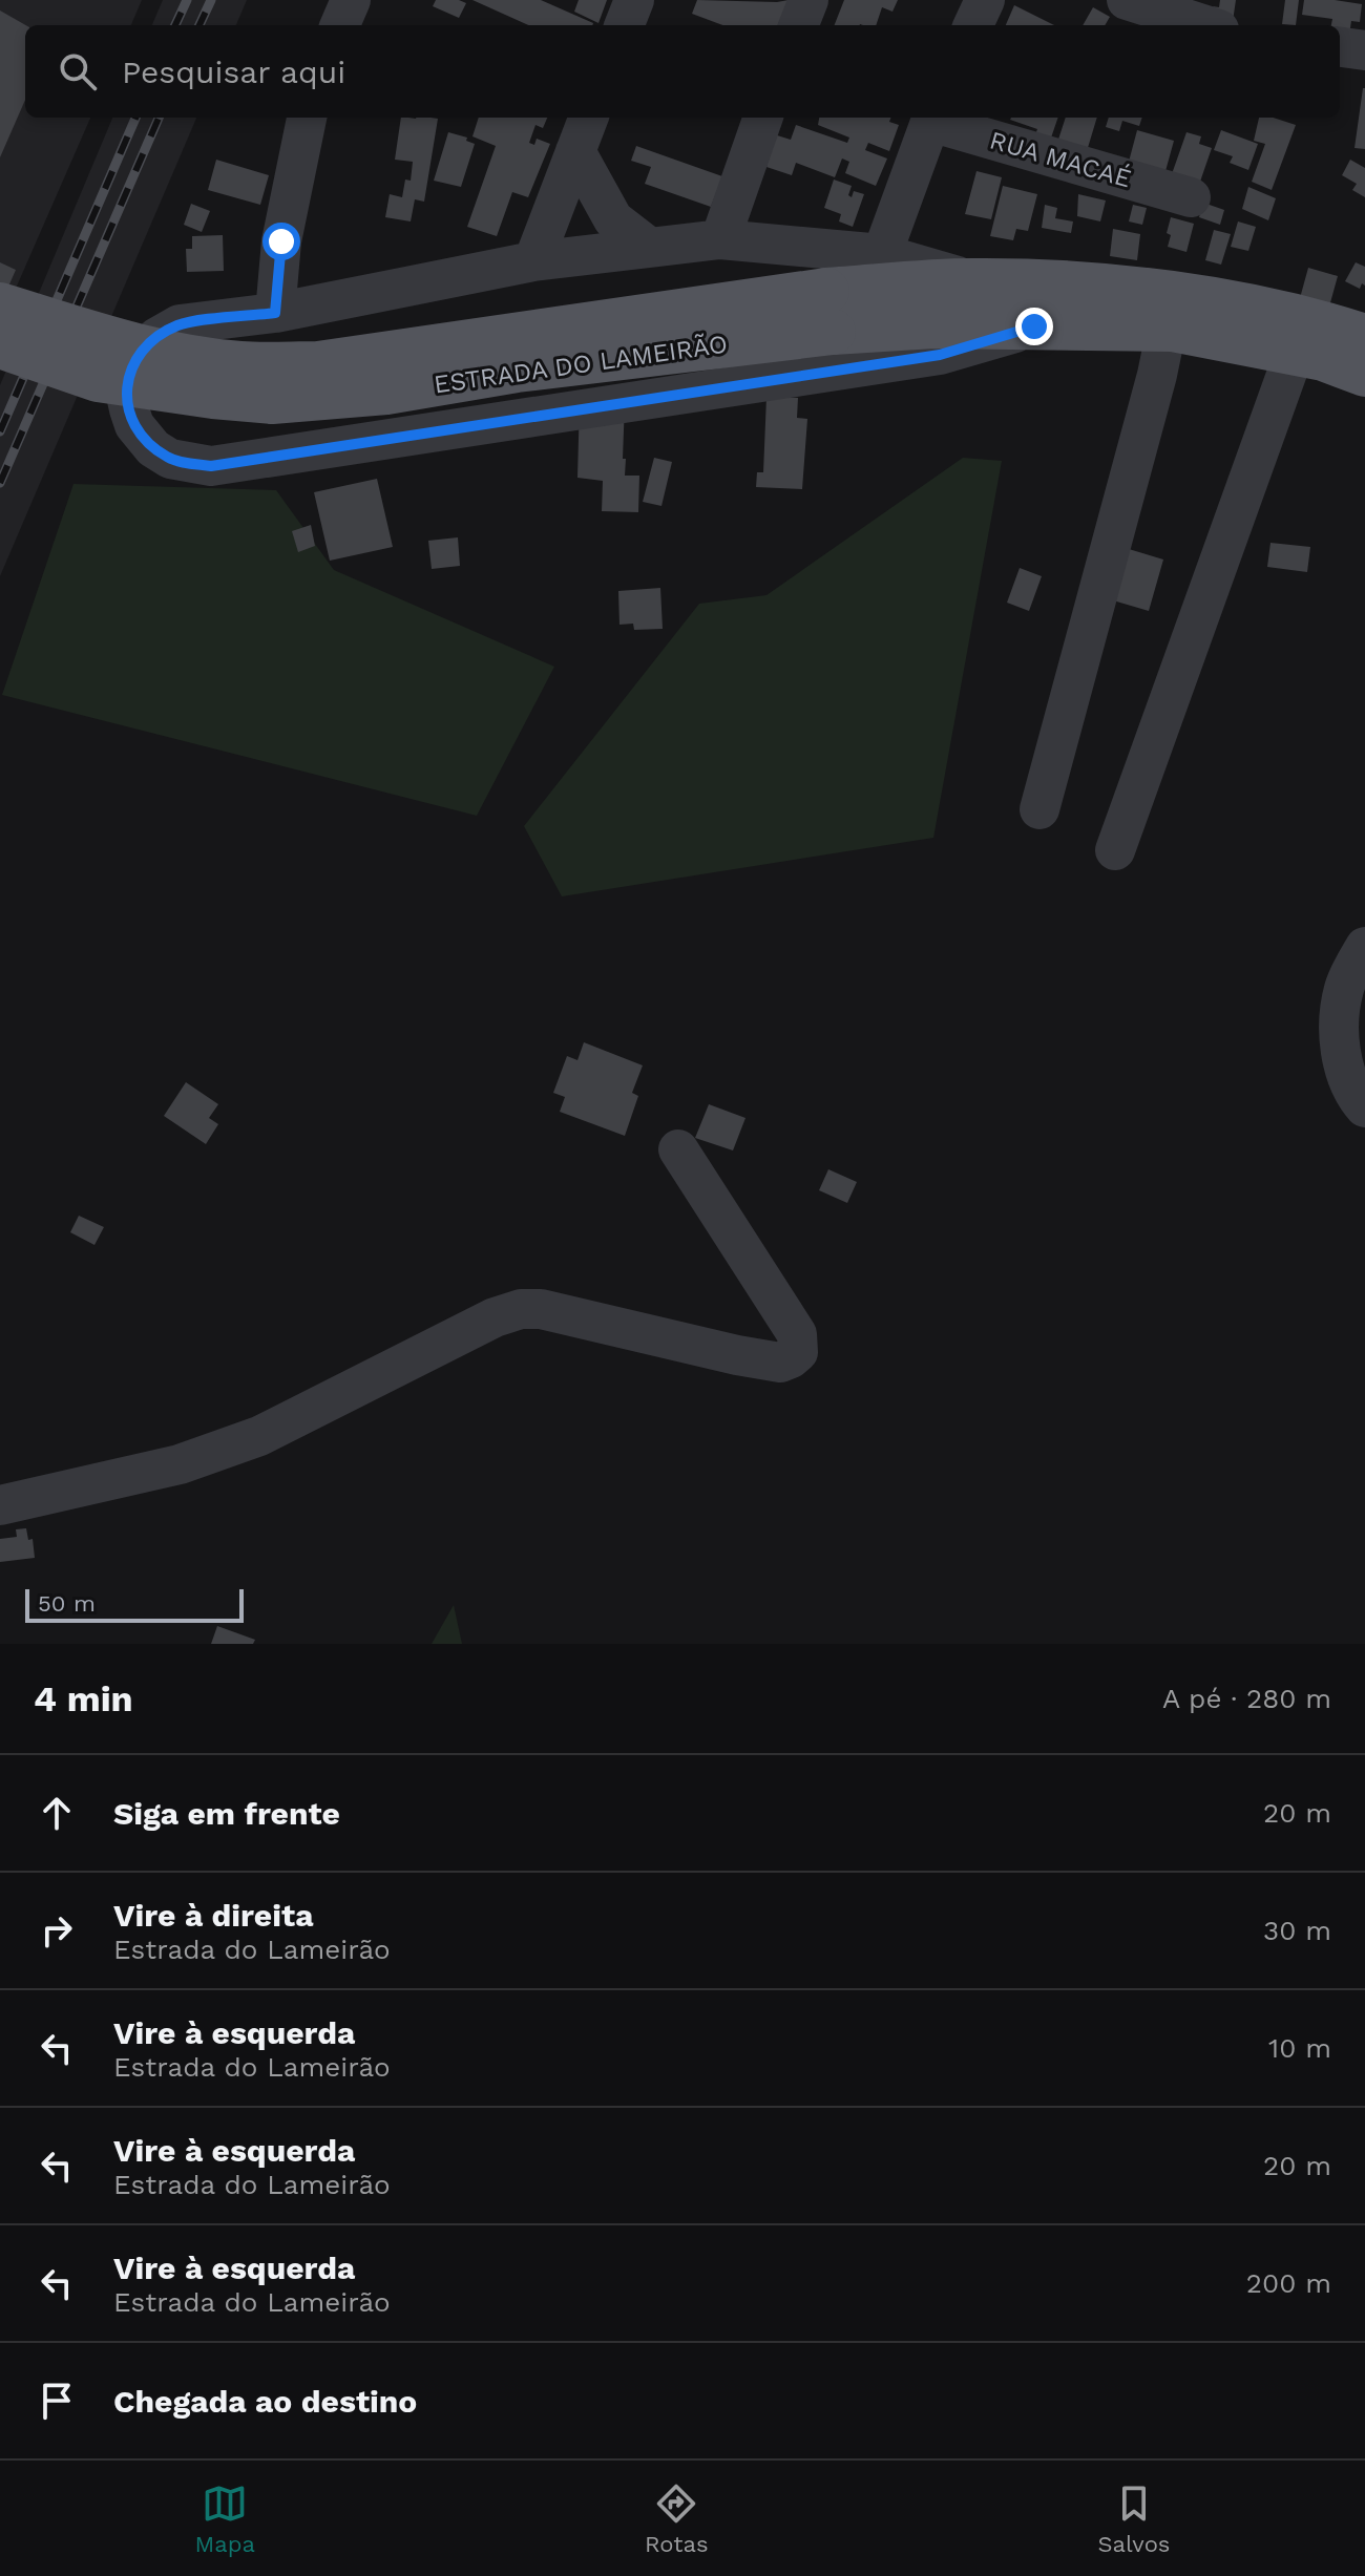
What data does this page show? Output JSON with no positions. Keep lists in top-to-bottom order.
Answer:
{
  "streets": {
    "main road": ["ESTRADA DO LAMEIRÃO"],
    "street": ["RUA MACAÉ"]
  },
  "scale_bar": "50 m",
  "page": {
    "search": "Pesquisar aqui",
    "scale": "50 m",
    "heading": ["4 min", "A pé · 280 m"],
    "list": [
      ["Siga em frente", "20 m"],
      ["Vire à direita", "Estrada do Lameirão", "30 m"],
      ["Vire à esquerda", "Estrada do Lameirão", "10 m"],
      ["Vire à esquerda", "Estrada do Lameirão", "20 m"],
      ["Vire à esquerda", "Estrada do Lameirão", "200 m"],
      "Chegada ao destino"
    ],
    "nav": ["Mapa", "Rotas", "Salvos"]
  }
}
